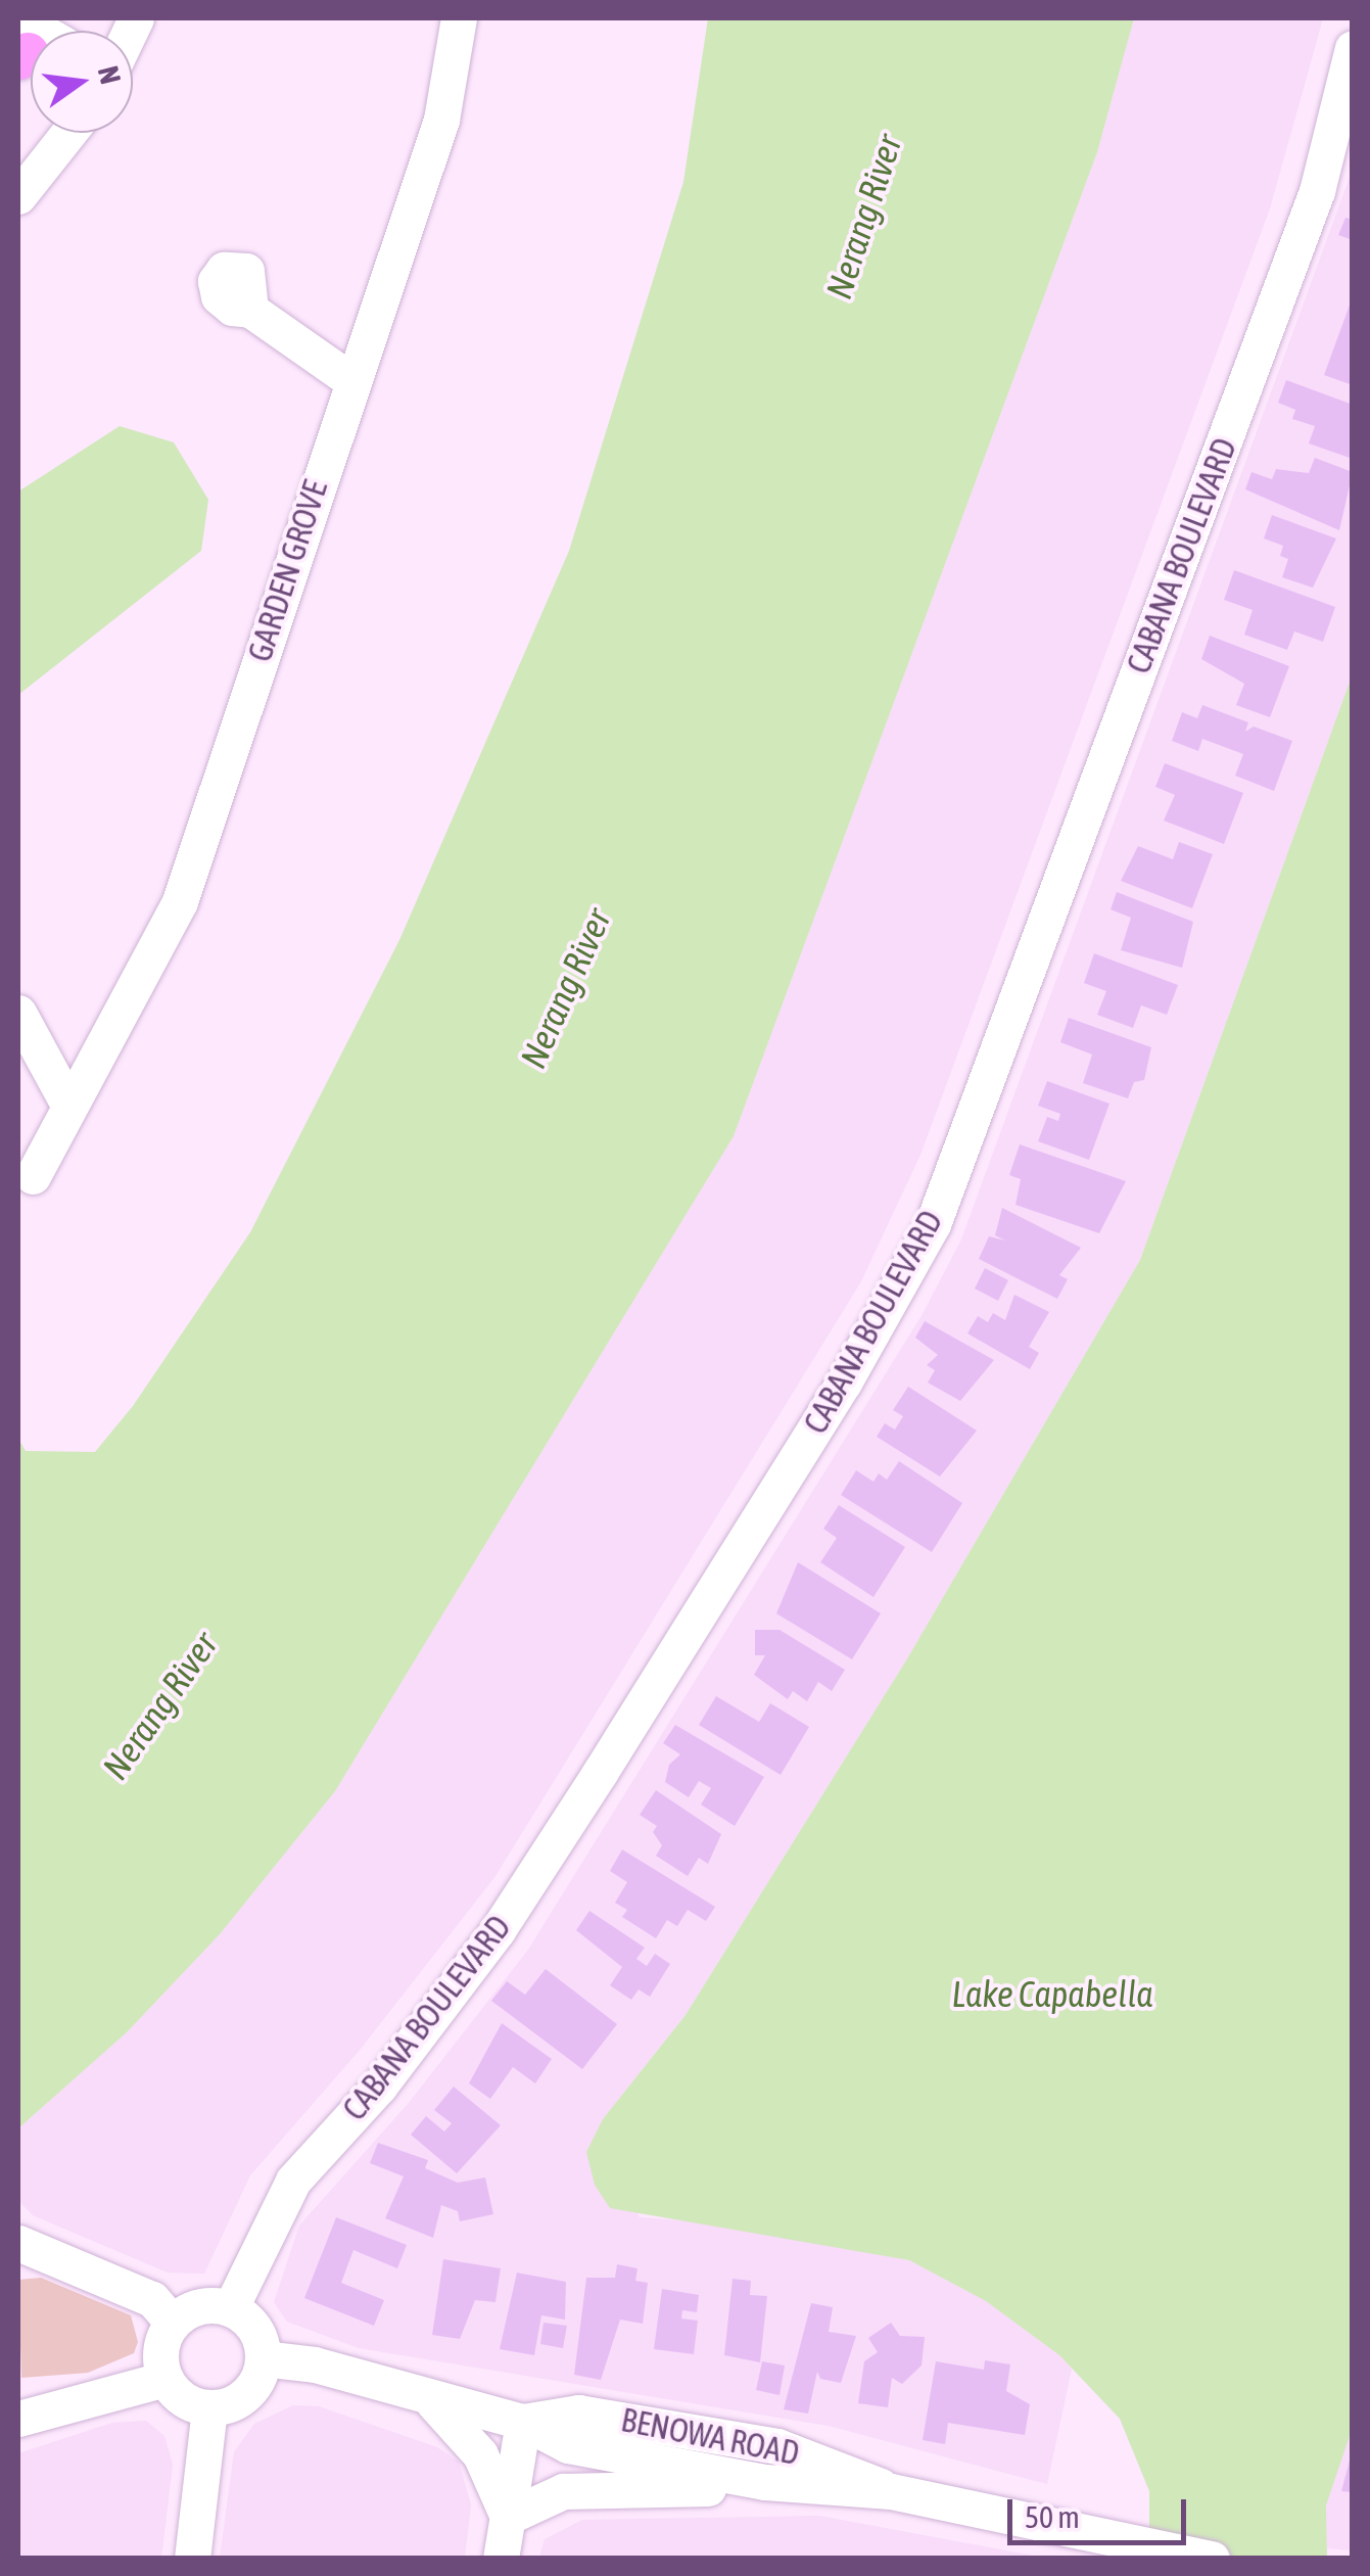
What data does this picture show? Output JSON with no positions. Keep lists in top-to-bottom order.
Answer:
{
  "streets": {
    "street": ["CABANA BOULEVARD", "GARDEN GROVE", "BENOWA ROAD"]
  },
  "crossings": [
    ["CABANA BOULEVARD", "BENOWA ROAD"]
  ],
  "water": ["Nerang River", "Lake Capabella"],
  "scale_bar": "50 m",
  "north": "right"
}
